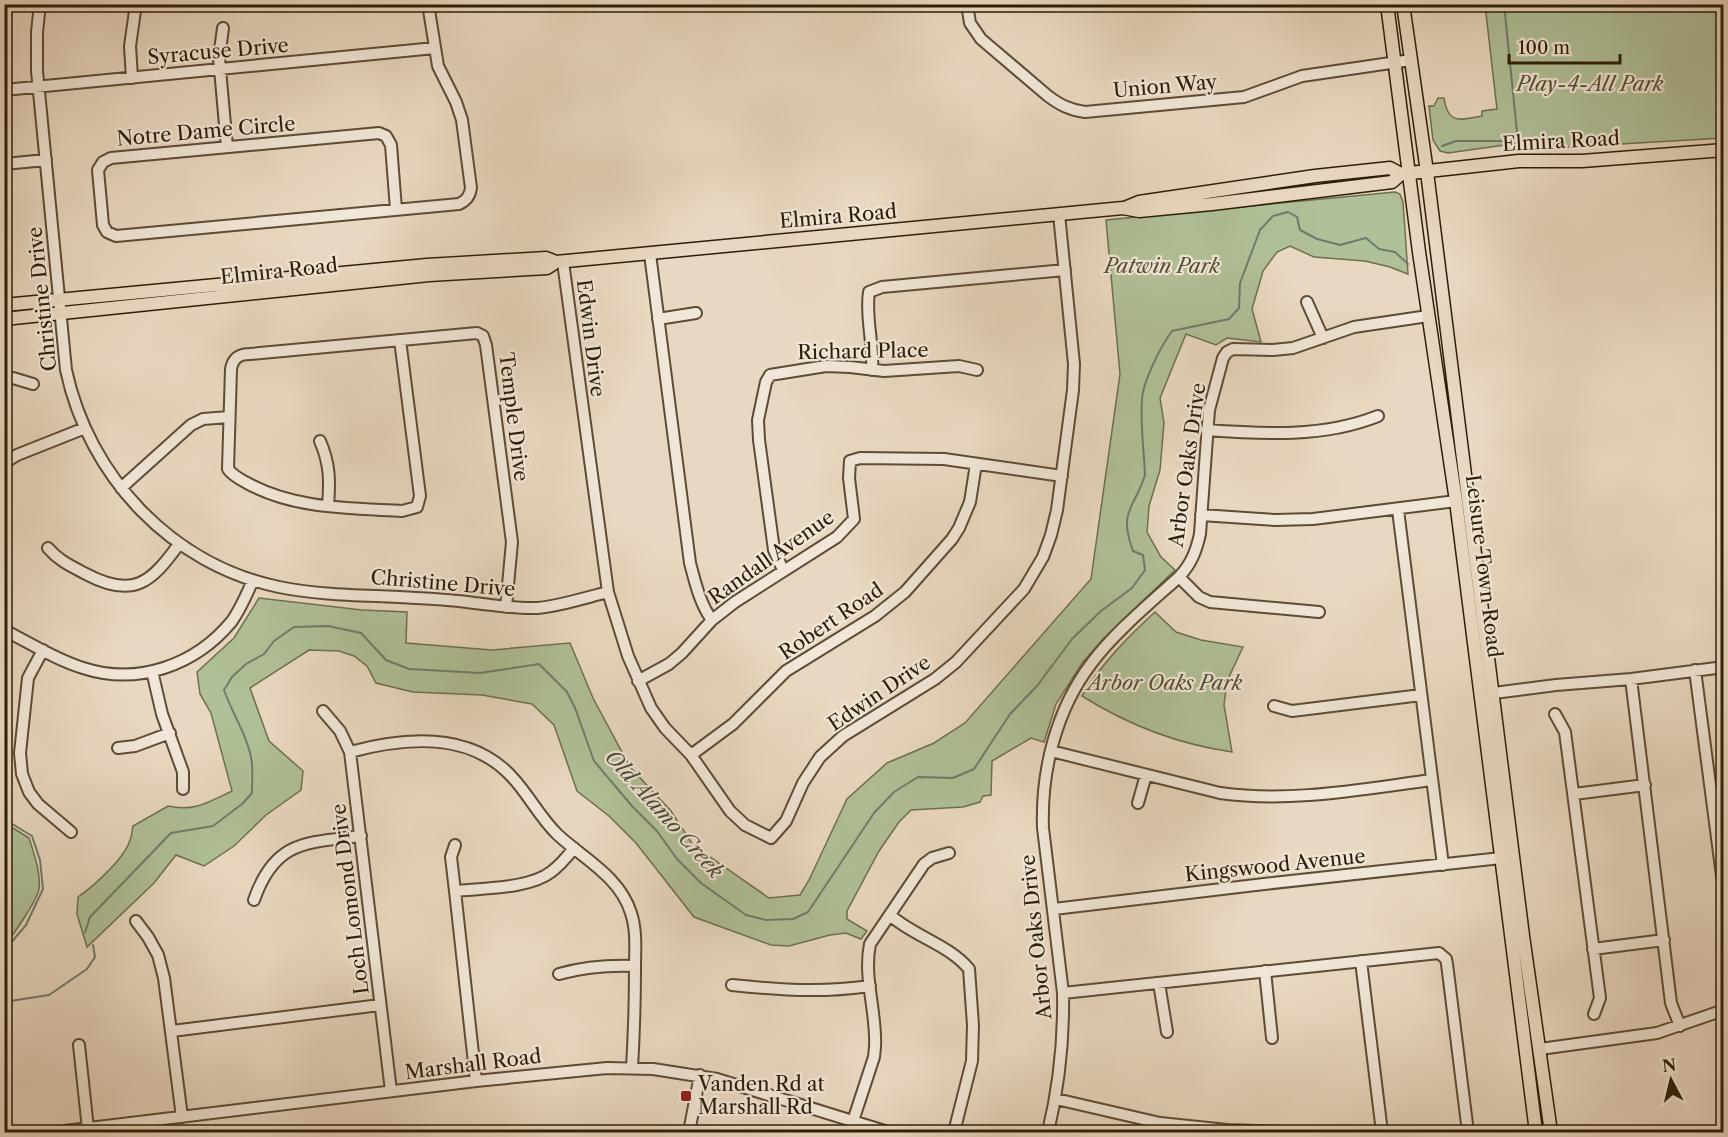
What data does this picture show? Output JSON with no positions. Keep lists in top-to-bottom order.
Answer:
{
  "streets": {
    "main road": ["Elmira Road", "Leisure Town Road"],
    "street": [
      "Syracuse Drive",
      "Union Way",
      "Notre Dame Circle",
      "Christine Drive",
      "Edwin Drive",
      "Richard Place",
      "Temple Drive",
      "Arbor Oaks Drive",
      "Randall Avenue",
      "Robert Road",
      "Kingswood Avenue",
      "Loch Lomond Drive",
      "Marshall Road"
    ]
  },
  "crossings": [
    ["Syracuse Drive", "Notre Dame Circle"],
    ["Syracuse Drive", "Christine Drive"],
    ["Union Way", "Leisure Town Road"],
    ["Elmira Road", "Christine Drive"],
    ["Elmira Road", "Edwin Drive"],
    ["Elmira Road", "Leisure Town Road"],
    ["Christine Drive", "Edwin Drive"],
    ["Christine Drive", "Temple Drive"],
    ["Edwin Drive", "Randall Avenue"],
    ["Edwin Drive", "Robert Road"],
    ["Richard Place", "Randall Avenue"],
    ["Arbor Oaks Drive", "Leisure Town Road"],
    ["Arbor Oaks Drive", "Kingswood Avenue"],
    ["Randall Avenue", "Robert Road"],
    ["Leisure Town Road", "Kingswood Avenue"],
    ["Loch Lomond Drive", "Marshall Road"]
  ],
  "water": ["Old Alamo Creek"],
  "parks": ["Play-4-All Park", "Patwin Park", "Arbor Oaks Park"],
  "places": {
    "transit": ["Vanden Rd at Marshall Rd"]
  },
  "scale_bar": "100 m",
  "north": "top"
}
